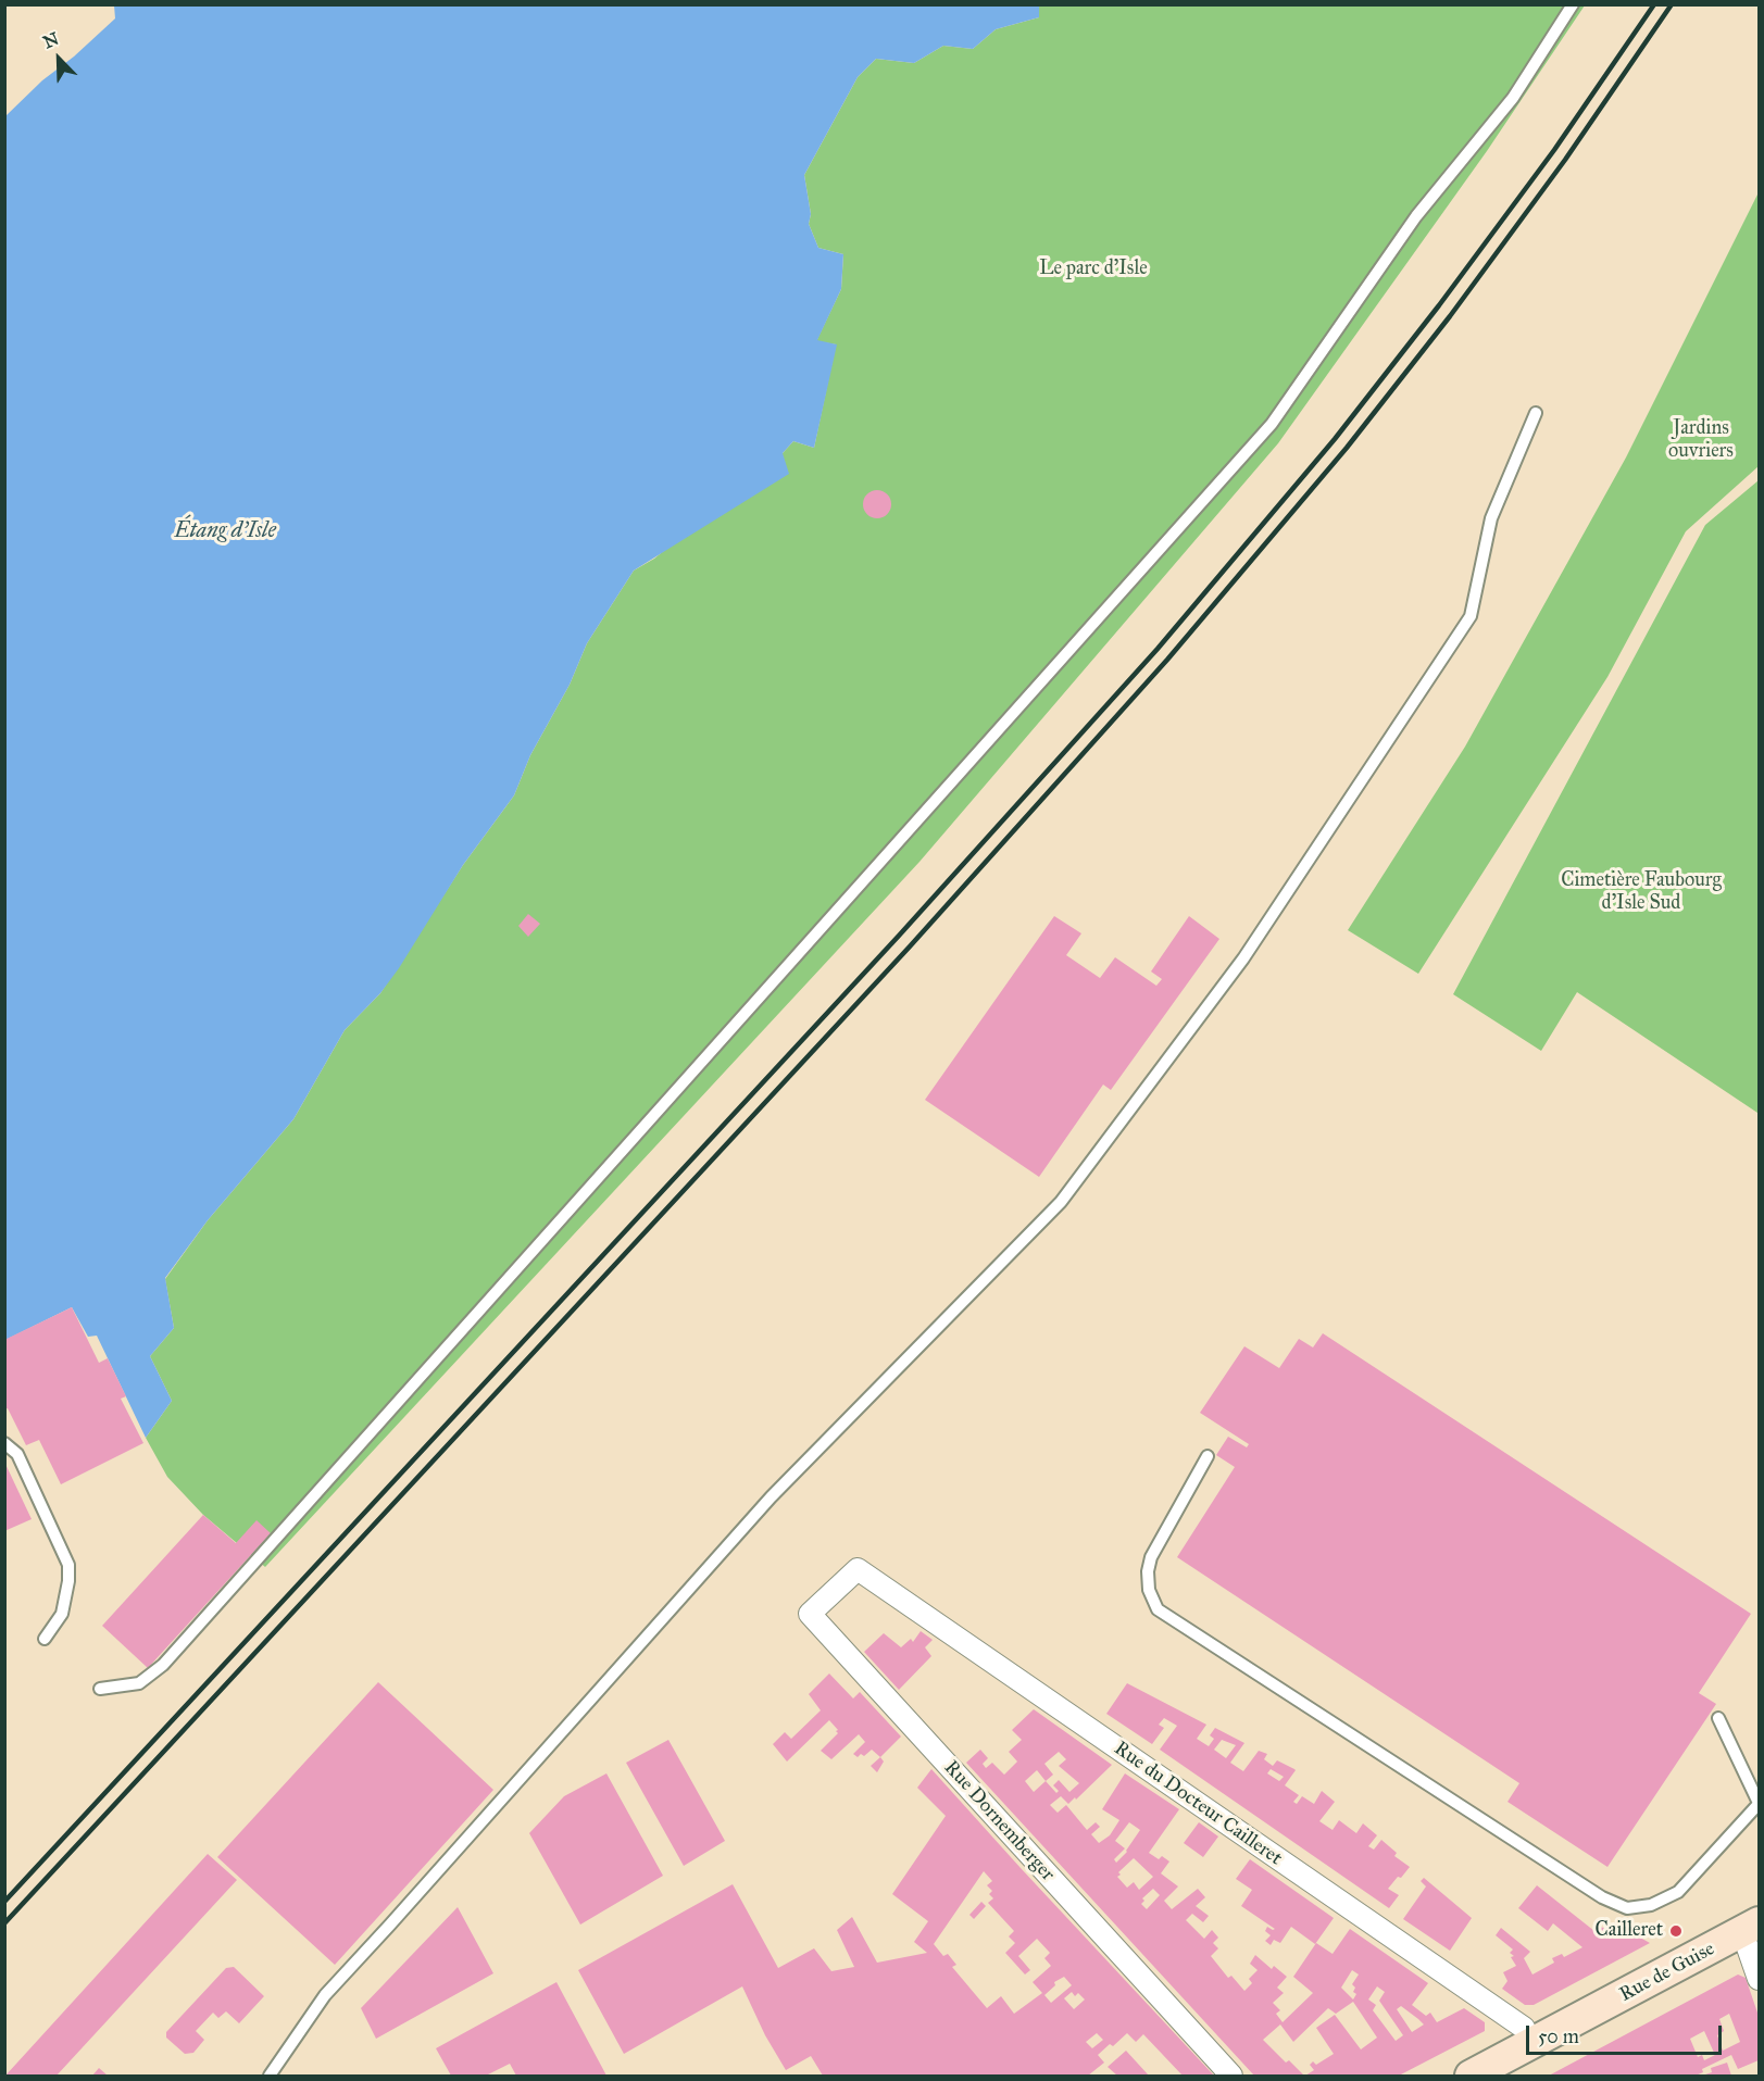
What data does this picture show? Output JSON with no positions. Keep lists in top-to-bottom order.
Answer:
{
  "streets": {
    "main road": ["Rue de Guise"],
    "street": ["Rue du Docteur Cailleret", "Rue Dornemberger"]
  },
  "crossings": [
    ["Rue du Docteur Cailleret", "Rue Dornemberger"],
    ["Rue du Docteur Cailleret", "Rue de Guise"]
  ],
  "water": ["Étang d'Isle"],
  "parks": ["Le parc d'Isle", "Jardins ouvriers", "Cimetière Faubourg d'Isle Sud"],
  "places": ["Cailleret"],
  "scale_bar": "50 m",
  "north": "top left"
}
